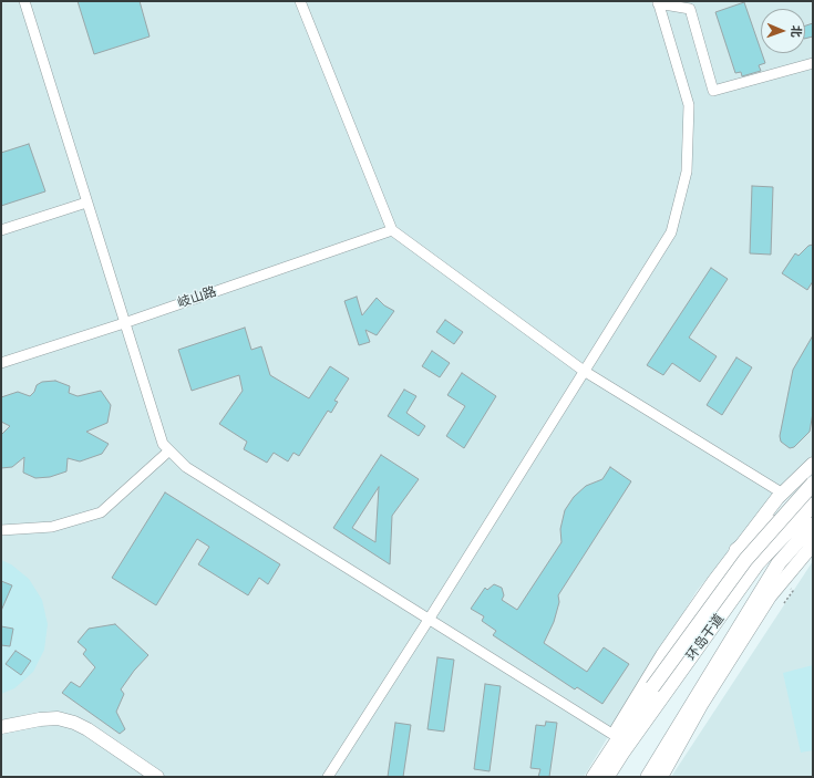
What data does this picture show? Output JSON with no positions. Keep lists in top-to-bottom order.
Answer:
{
  "streets": {
    "highway": ["环岛干道"],
    "street": ["岐山路"]
  },
  "north": "right"
}
